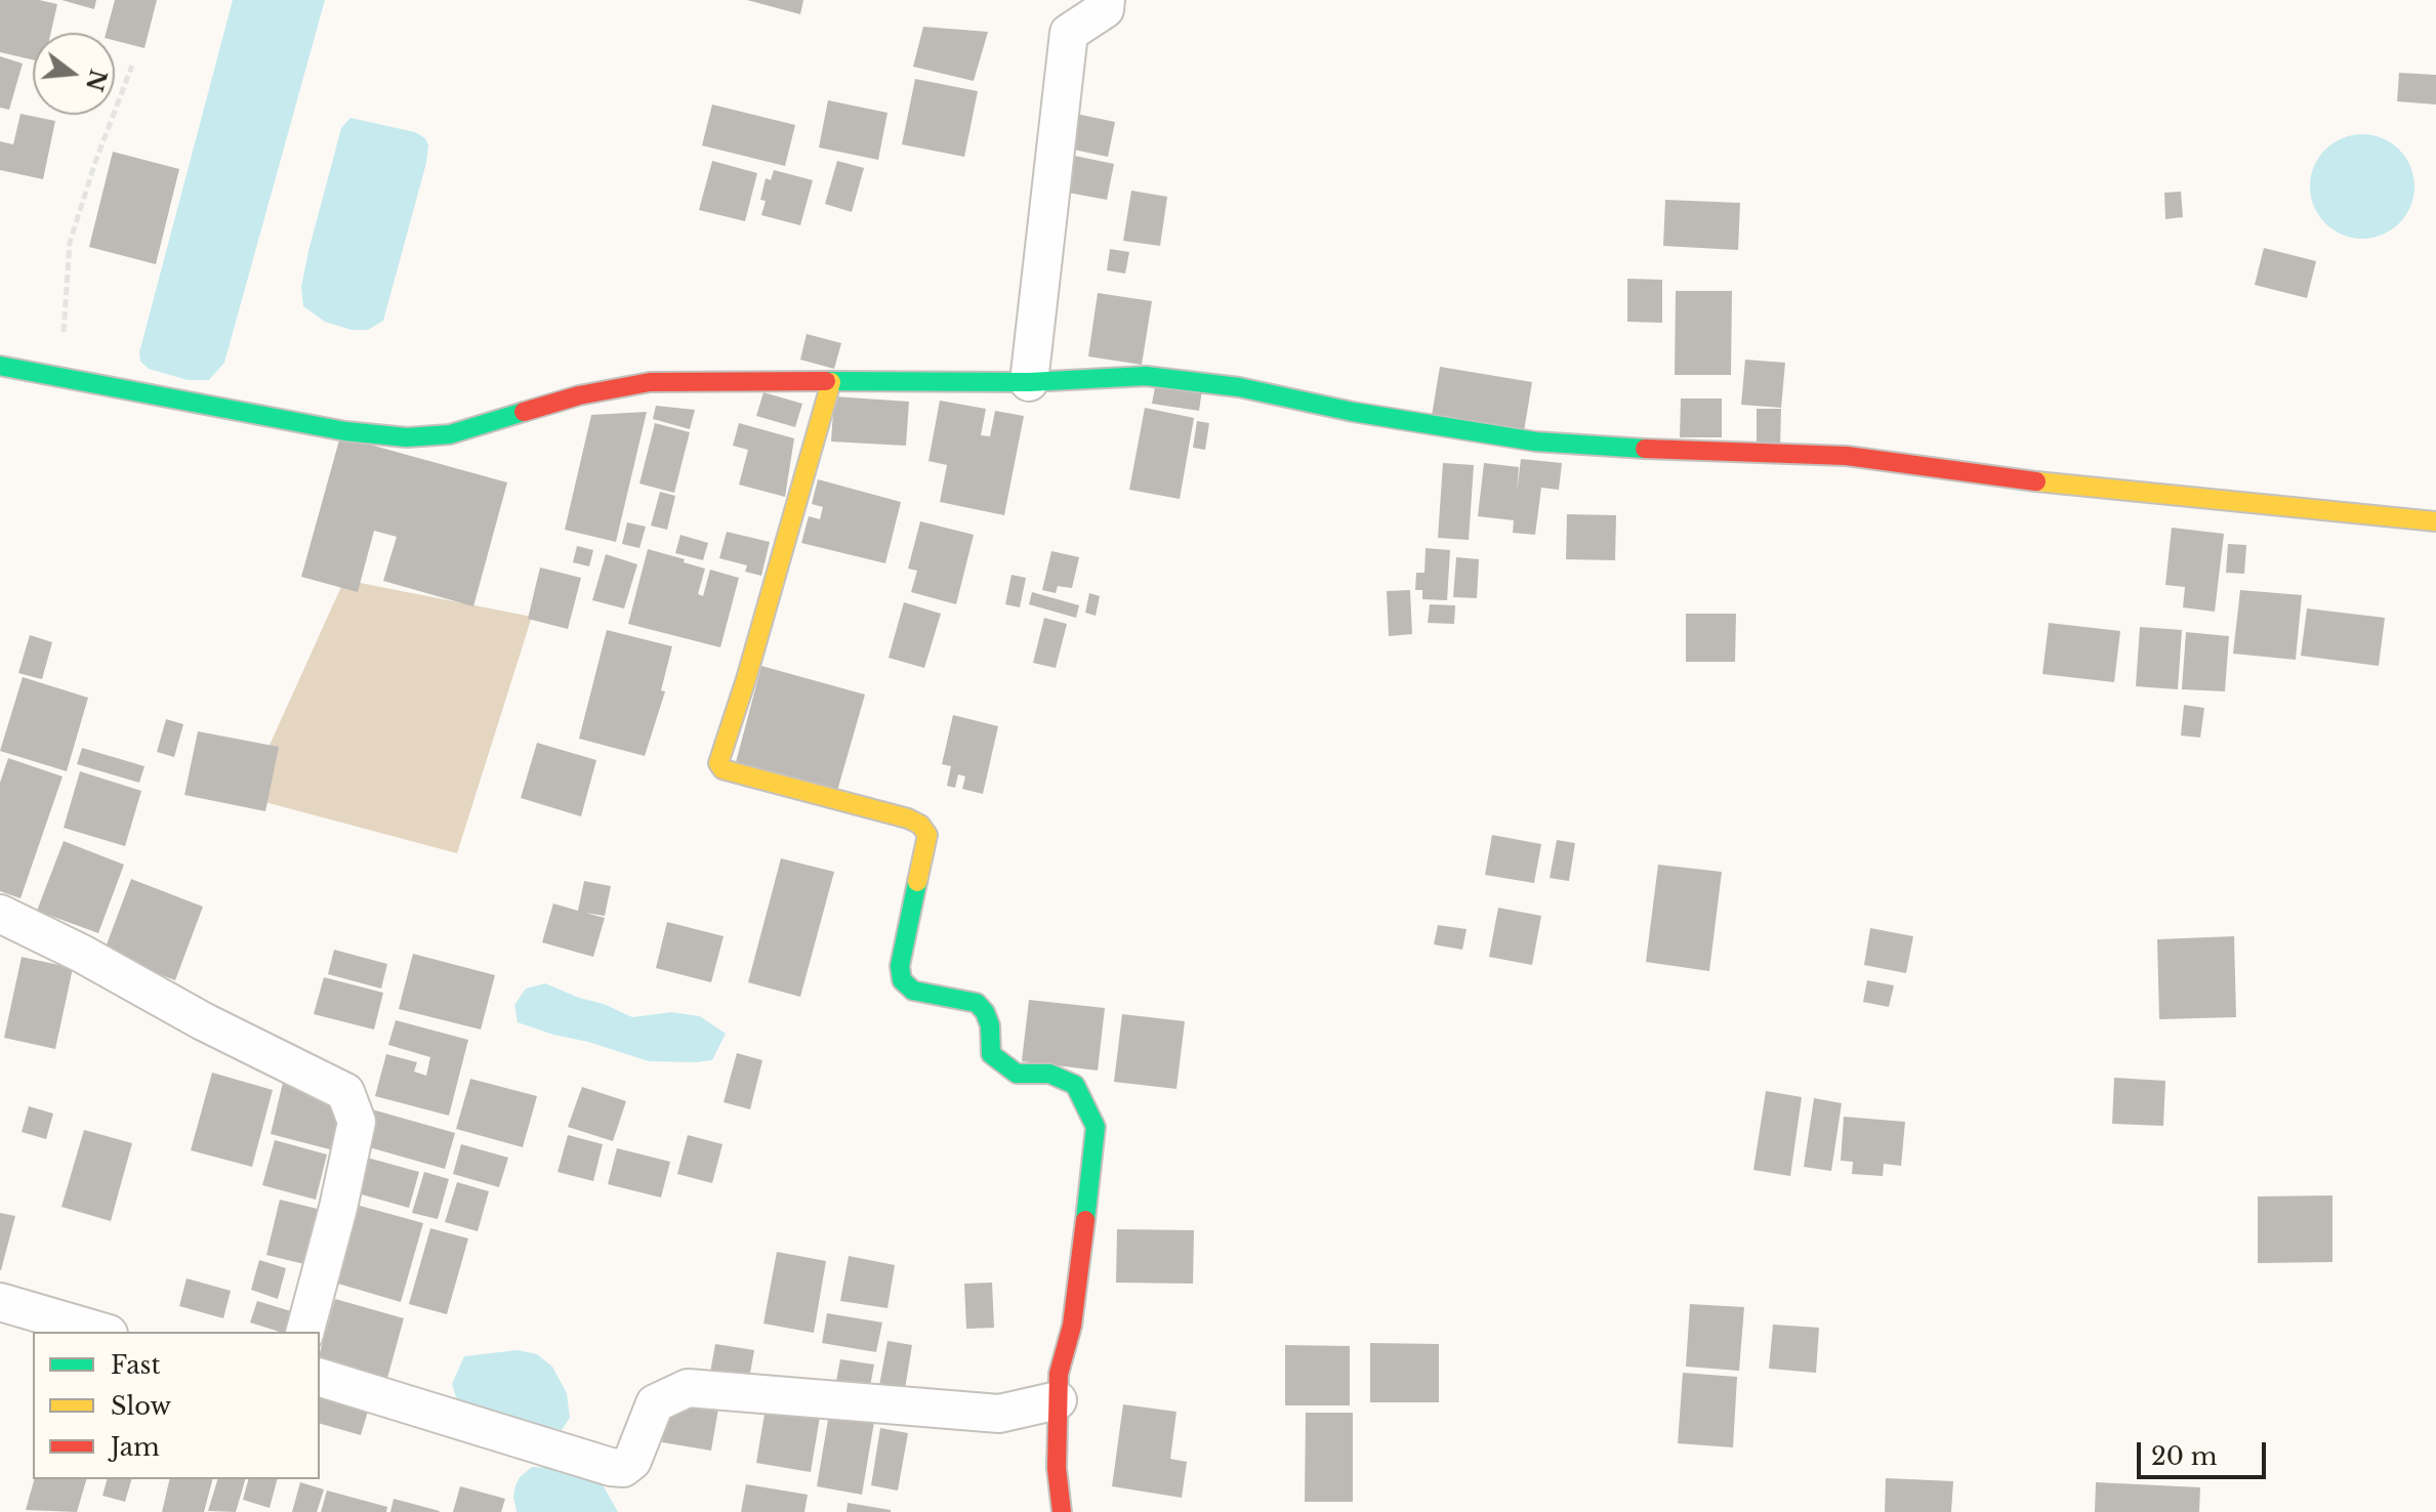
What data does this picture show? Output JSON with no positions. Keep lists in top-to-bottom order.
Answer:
{
  "legend": ["Fast", "Slow", "Jam"],
  "scale_bar": "20 m",
  "north": "right"
}
